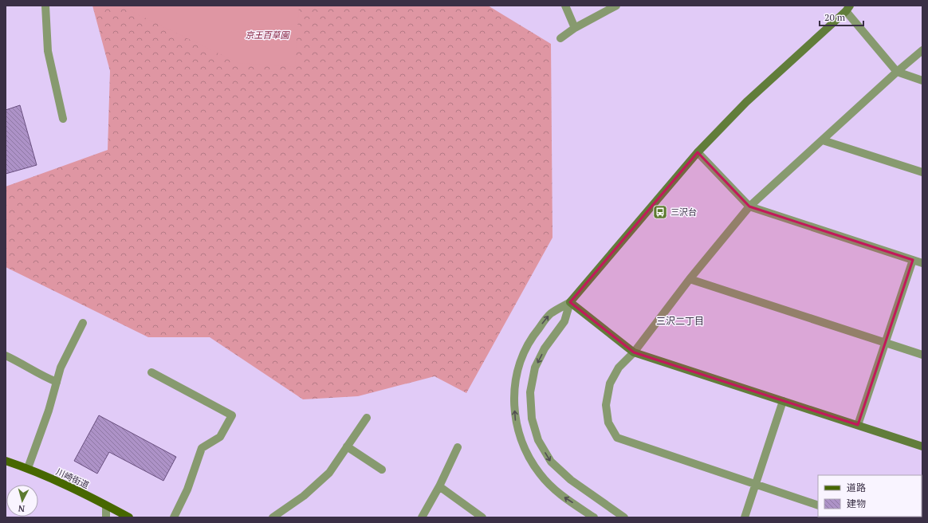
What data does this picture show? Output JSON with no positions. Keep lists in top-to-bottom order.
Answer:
{
  "streets": {
    "main road": ["川崎街道"]
  },
  "districts": ["三沢二丁目"],
  "parks": ["京王百草園"],
  "places": {
    "bus stop": ["三沢台"]
  },
  "legend": ["道路", "建物"],
  "scale_bar": "20 m",
  "north": "bottom"
}
